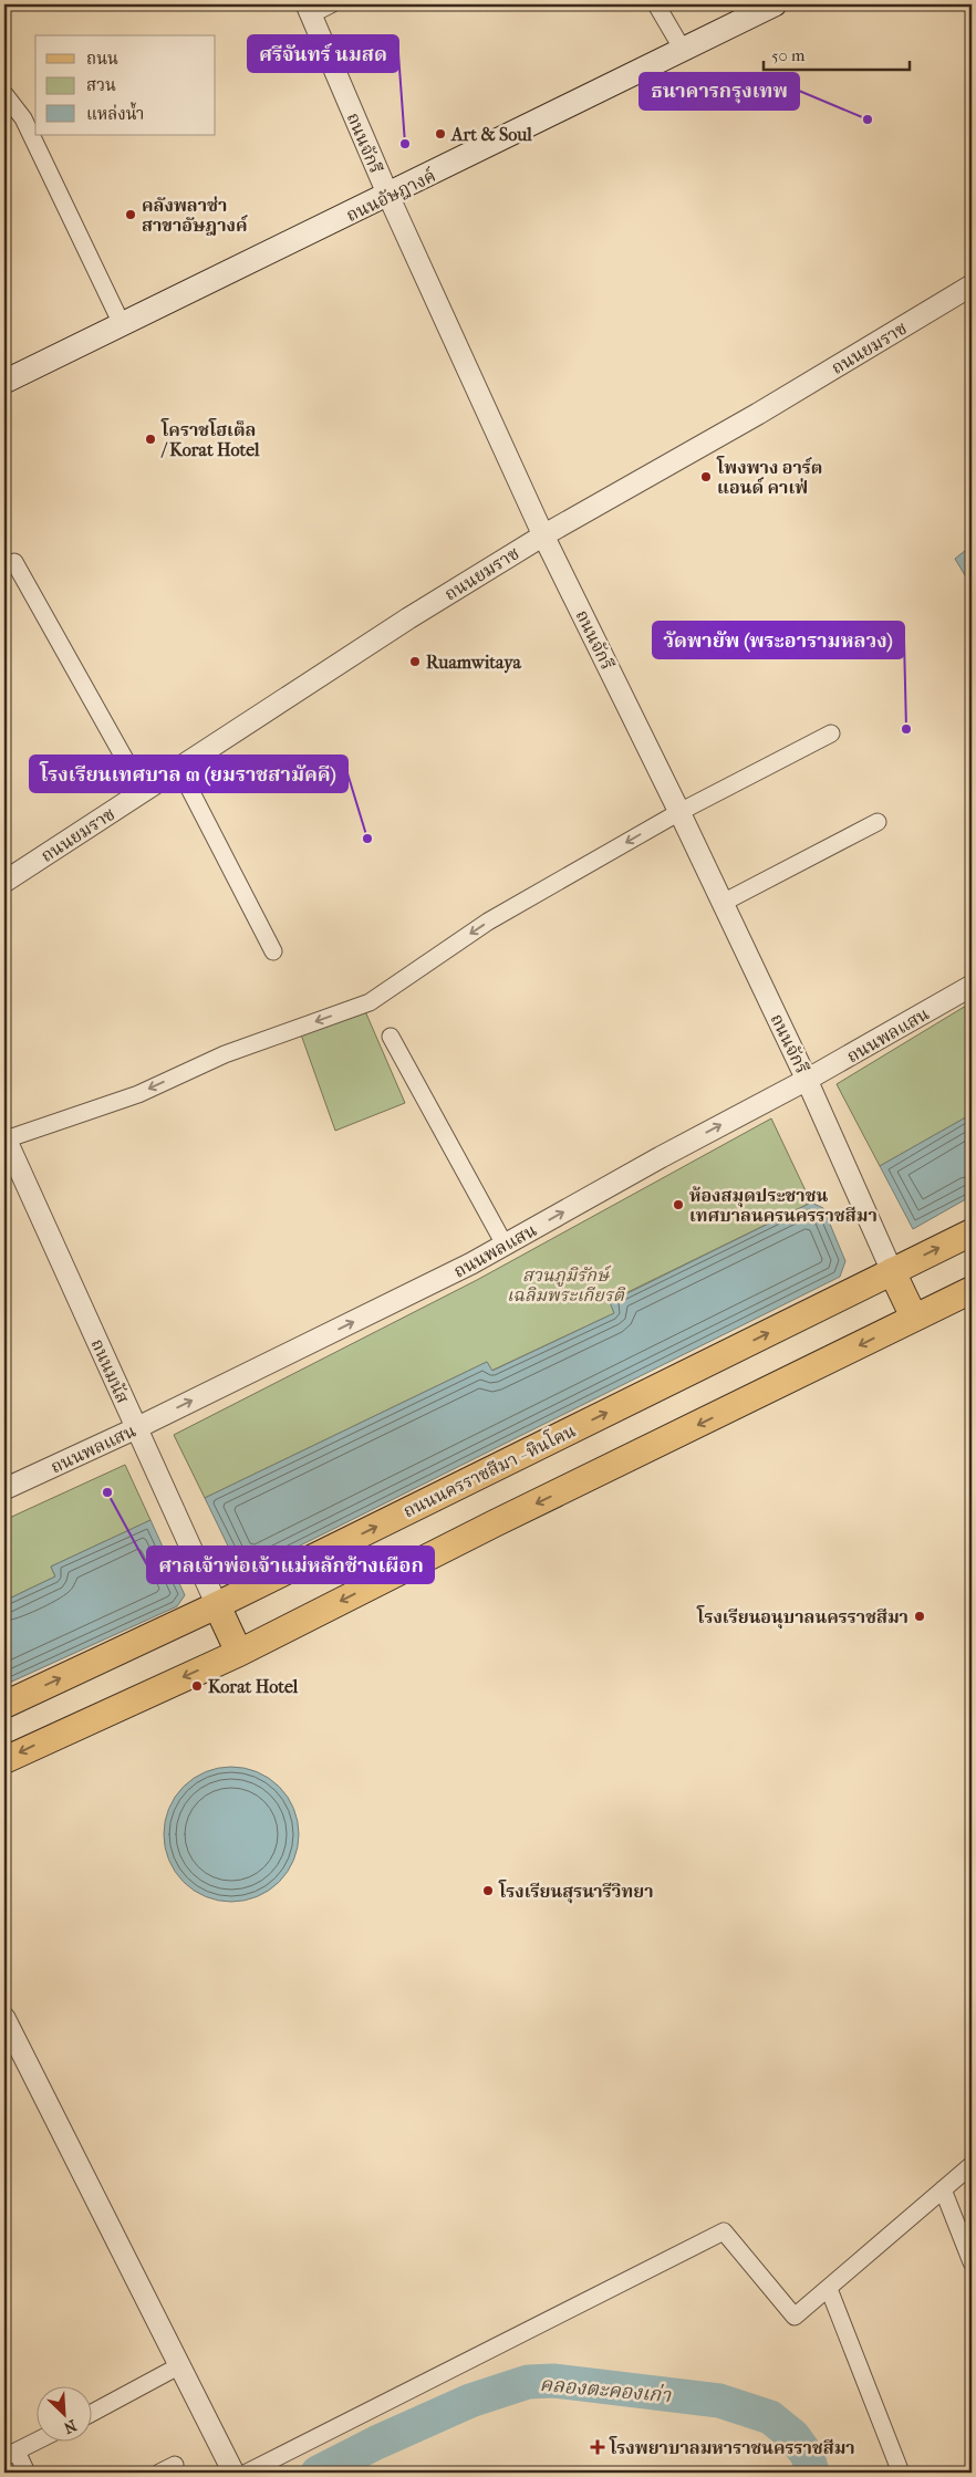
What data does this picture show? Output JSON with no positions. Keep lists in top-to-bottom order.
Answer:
{
  "streets": {
    "main road": ["ถนนอัษฎางค์", "ถนนนครราชสีมา - หินโคน"],
    "street": [
      "ถนนจักรี",
      "ถนนยมราช",
      "ถนนพลแสน",
      "ถนนมนัส"
    ]
  },
  "crossings": [
    ["ถนนจักรี", "ถนนอัษฎางค์"],
    ["ถนนจักรี", "ถนนยมราช"],
    ["ถนนจักรี", "ถนนพลแสน"],
    ["ถนนจักรี", "ถนนนครราชสีมา - หินโคน"],
    ["ถนนพลแสน", "ถนนมนัส"],
    ["ถนนมนัส", "ถนนนครราชสีมา - หินโคน"]
  ],
  "one_way": ["ถนนพลแสน"],
  "water": ["คลองตะคองเก่า"],
  "parks": ["สวนภูมิรักษ์ เฉลิมพระเกียรติ"],
  "places": {
    "other": [
      "ธนาคารกรุงเทพ",
      "Art & Soul",
      "ศรีจันทร์ นมสด",
      "คลังพลาซ่า สาขาอัษฎางค์",
      "โคราชโฮเต็ล / Korat Hotel",
      "โพงพาง อาร์ต แอนด์ คาเฟ่",
      "Ruamwitaya",
      "วัดพายัพ (พระอารามหลวง)",
      "โรงเรียนเทศบาล ๓ (ยมราชสามัคคี)",
      "ห้องสมุดประชาชน เทศบาลนครนครราชสีมา",
      "ศาลเจ้าพ่อเจ้าแม่หลักช้างเผือก",
      "โรงเรียนอนุบาลนครราชสีมา",
      "Korat Hotel",
      "โรงเรียนสุรนารีวิทยา"
    ],
    "health": ["โรงพยาบาลมหาราชนครราชสีมา"]
  },
  "legend": ["ถนน", "สวน", "แหล่งน้ำ"],
  "scale_bar": "50 m",
  "north": "bottom right"
}
